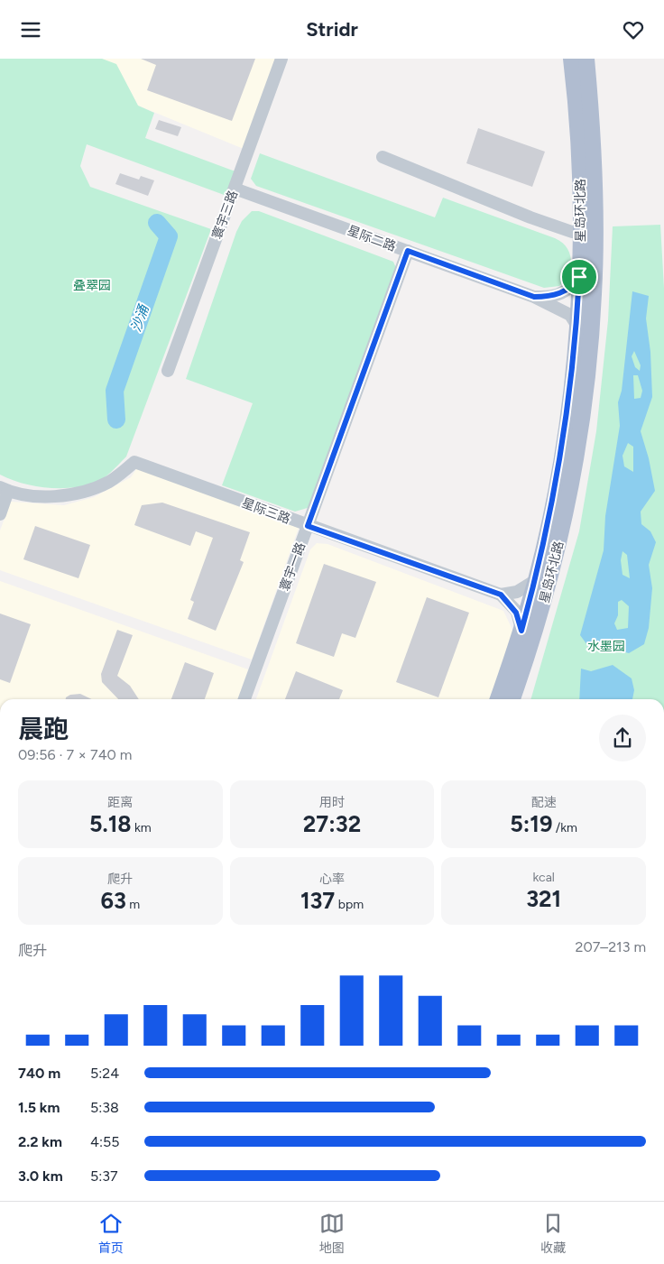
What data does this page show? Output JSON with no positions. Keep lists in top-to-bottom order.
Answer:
{
  "streets": {
    "main road": ["星岛环北路"],
    "street": [
      "寰宇三路",
      "星际二路",
      "星际三路",
      "寰宇一路"
    ]
  },
  "crossings": [
    ["星岛环北路", "星际二路"],
    ["寰宇三路", "星际二路"],
    ["星际二路", "寰宇一路"],
    ["星际三路", "寰宇一路"]
  ],
  "water": ["沙涌"],
  "parks": ["叠翠园", "水墨园"],
  "page": {
    "header": "Stridr",
    "heading": ["晨跑", "09:56 · 7 × 740 m"],
    "stats": [
      ["距离", "5.18 km"],
      ["用时", "27:32"],
      ["配速", "5:19 /km"],
      ["爬升", "63 m"],
      ["心率", "137 bpm"],
      ["kcal", "321"]
    ],
    "chart": ["爬升", "207–213 m"],
    "list": [
      {
        "name": "740 m",
        "note": "5:24"
      },
      {
        "name": "1.5 km",
        "note": "5:38"
      },
      {
        "name": "2.2 km",
        "note": "4:55"
      },
      {
        "name": "3.0 km",
        "note": "5:37"
      }
    ],
    "tabs": ["首页", "地图", "收藏"]
  }
}
